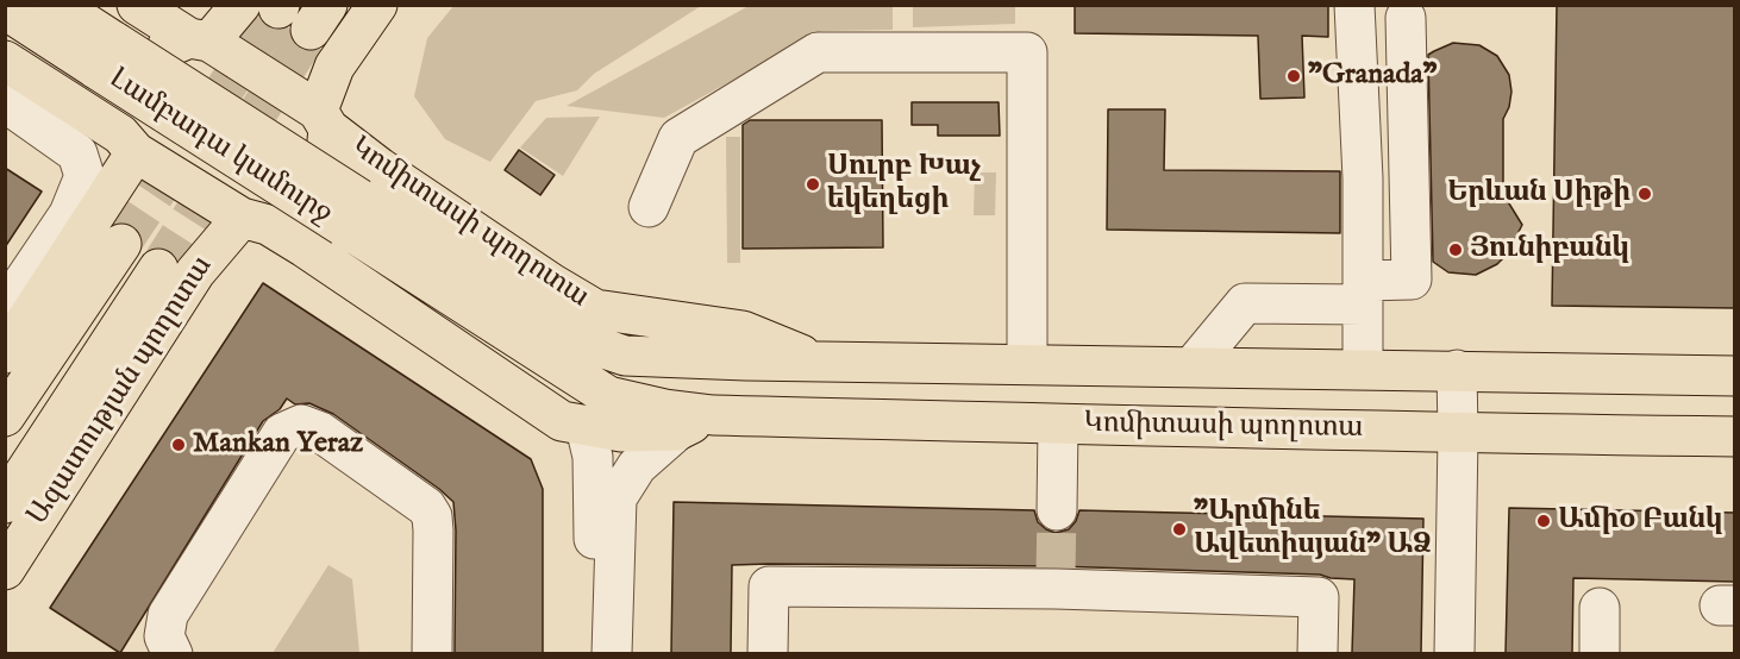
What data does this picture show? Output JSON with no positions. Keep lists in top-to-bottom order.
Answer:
{
  "streets": {
    "main road": ["Լամբադա կամուրջ", "Կոմիտասի պողոտա", "Ազատության պողոտա"]
  },
  "crossings": [
    ["Լամբադա կամուրջ", "Կոմիտասի պողոտա"],
    ["Լամբադա կամուրջ", "Ազատության պողոտա"],
    ["Կոմիտասի պողոտա", "Ազատության պողոտա"]
  ],
  "places": [
    "\"Granada\"",
    "Սուրբ Խաչ եկեղեցի",
    "Երևան Սիթի",
    "Յունիբանկ",
    "Mankan Yeraz",
    "Ամիօ Բանկ",
    "\"Արմինե Ավետիսյան\" ԱՁ"
  ]
}
